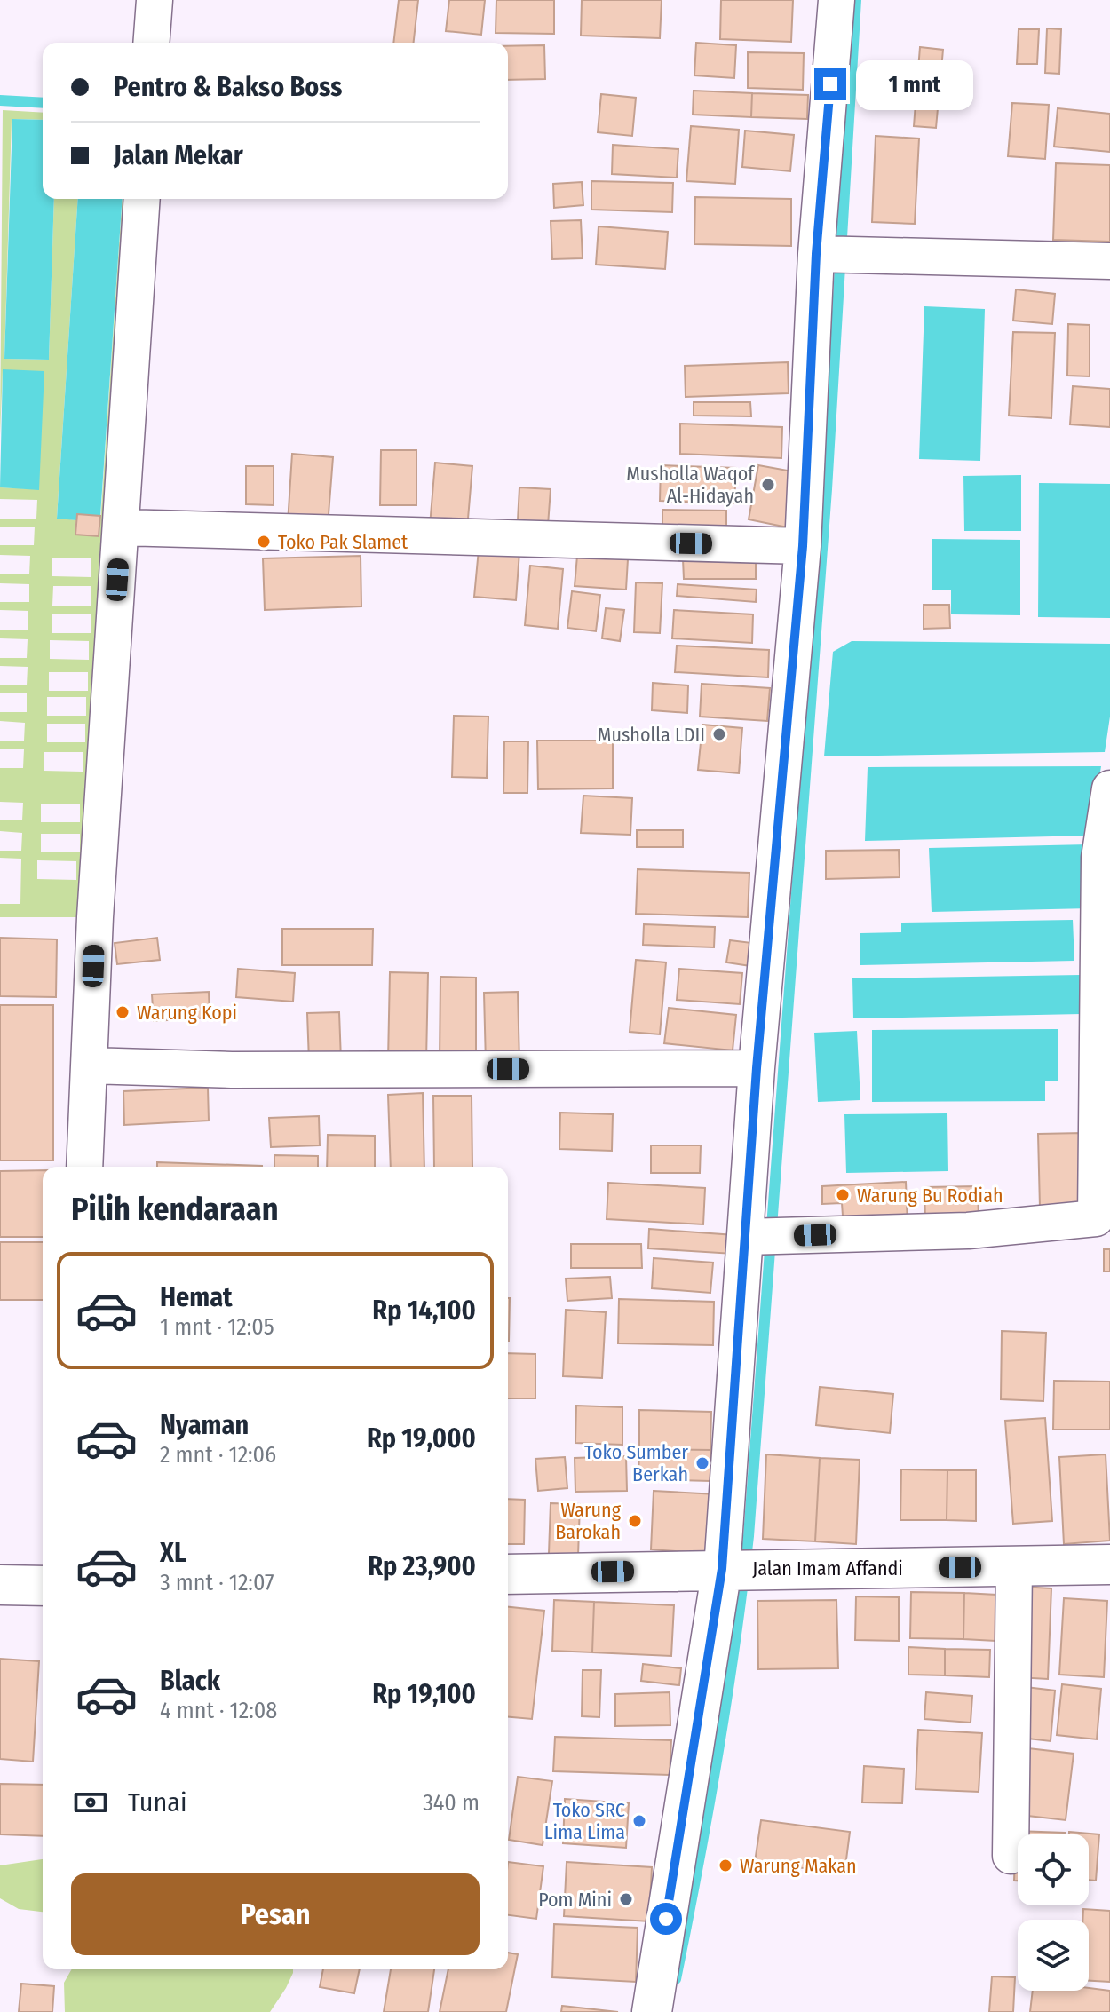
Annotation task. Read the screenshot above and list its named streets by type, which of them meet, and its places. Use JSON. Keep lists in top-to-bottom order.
{
  "streets": {
    "street": ["Jalan Imam Affandi"]
  },
  "places": [
    "Musholla Waqof Al-Hidayah",
    "Toko Pak Slamet",
    "Musholla LDII",
    "Warung Kopi",
    "Warung Bu Rodiah",
    "Toko Sumber Berkah",
    "Warung Barokah",
    "Toko SRC Lima Lima",
    "Warung Makan",
    "Pom Mini"
  ],
  "page": {
    "banner": ["Pentro & Bakso Boss", "Jalan Mekar"],
    "bubble": "1 mnt",
    "heading": "Pilih kendaraan",
    "list": [
      {
        "name": "Hemat",
        "note": "1 mnt · 12:05",
        "value": "Rp 14,100"
      },
      {
        "name": "Nyaman",
        "note": "2 mnt · 12:06",
        "value": "Rp 19,000"
      },
      {
        "name": "XL",
        "note": "3 mnt · 12:07",
        "value": "Rp 23,900"
      },
      {
        "name": "Black",
        "note": "4 mnt · 12:08",
        "value": "Rp 19,100"
      }
    ],
    "pay": ["Tunai", "340 m"],
    "buttons": "Pesan"
  }
}
